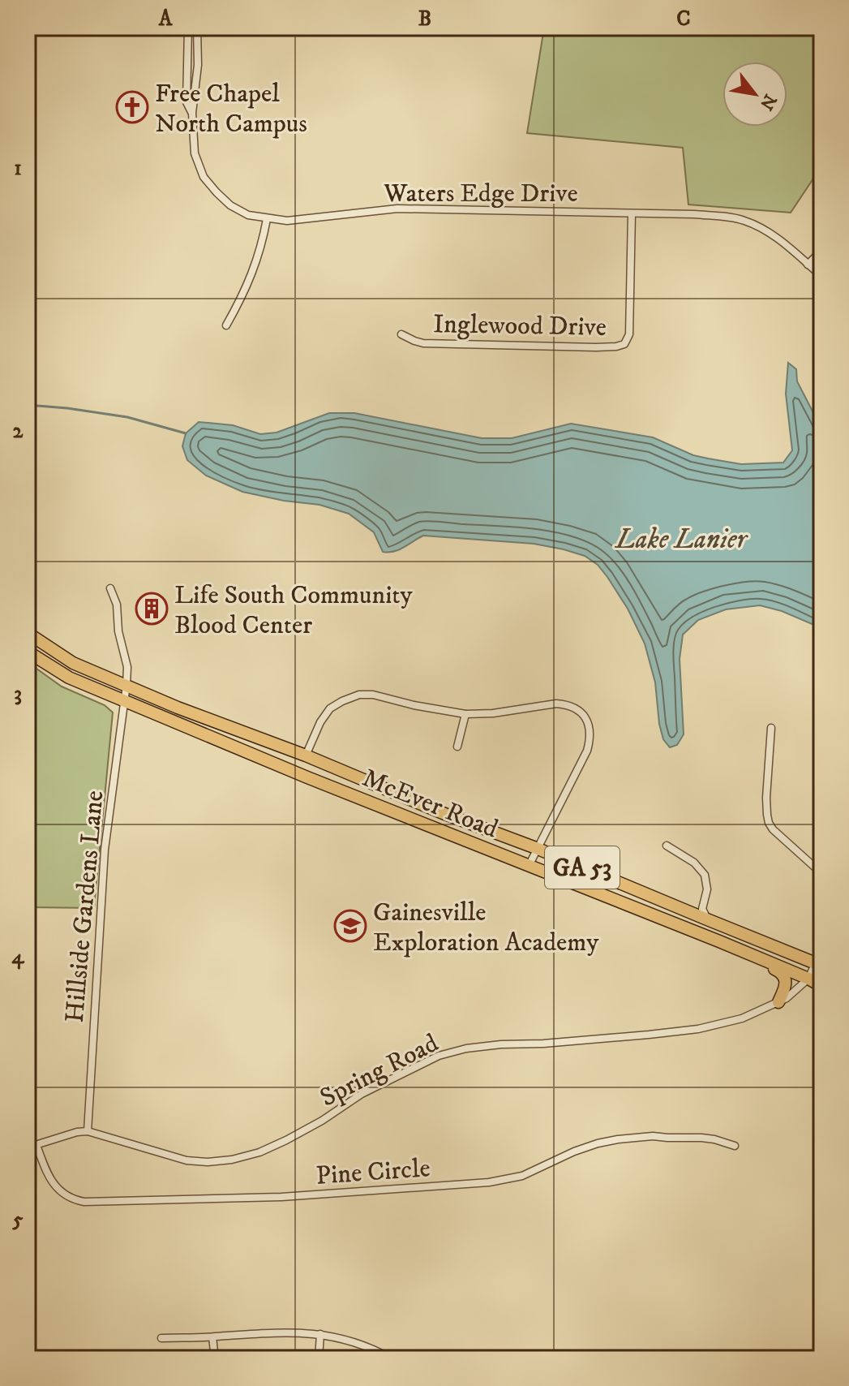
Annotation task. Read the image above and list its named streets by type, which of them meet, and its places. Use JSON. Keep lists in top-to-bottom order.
{
  "streets": {
    "main road": ["McEver Road", "GA 53"],
    "street": [
      "Waters Edge Drive",
      "Inglewood Drive",
      "Hillside Gardens Lane",
      "Spring Road",
      "Pine Circle"
    ]
  },
  "crossings": [
    ["Waters Edge Drive", "Inglewood Drive"],
    ["McEver Road", "Hillside Gardens Lane"],
    ["McEver Road", "Spring Road"],
    ["Hillside Gardens Lane", "Spring Road"],
    ["Spring Road", "Pine Circle"]
  ],
  "water": ["Lake Lanier"],
  "places": {
    "church": ["Free Chapel North Campus"],
    "building": ["Life South Community Blood Center"],
    "school or university": ["Gainesville Exploration Academy"]
  },
  "north": "bottom right",
  "grid": {
    "columns": ["A", "B", "C"],
    "rows": [
      "1",
      "2",
      "3",
      "4",
      "5"
    ]
  }
}
